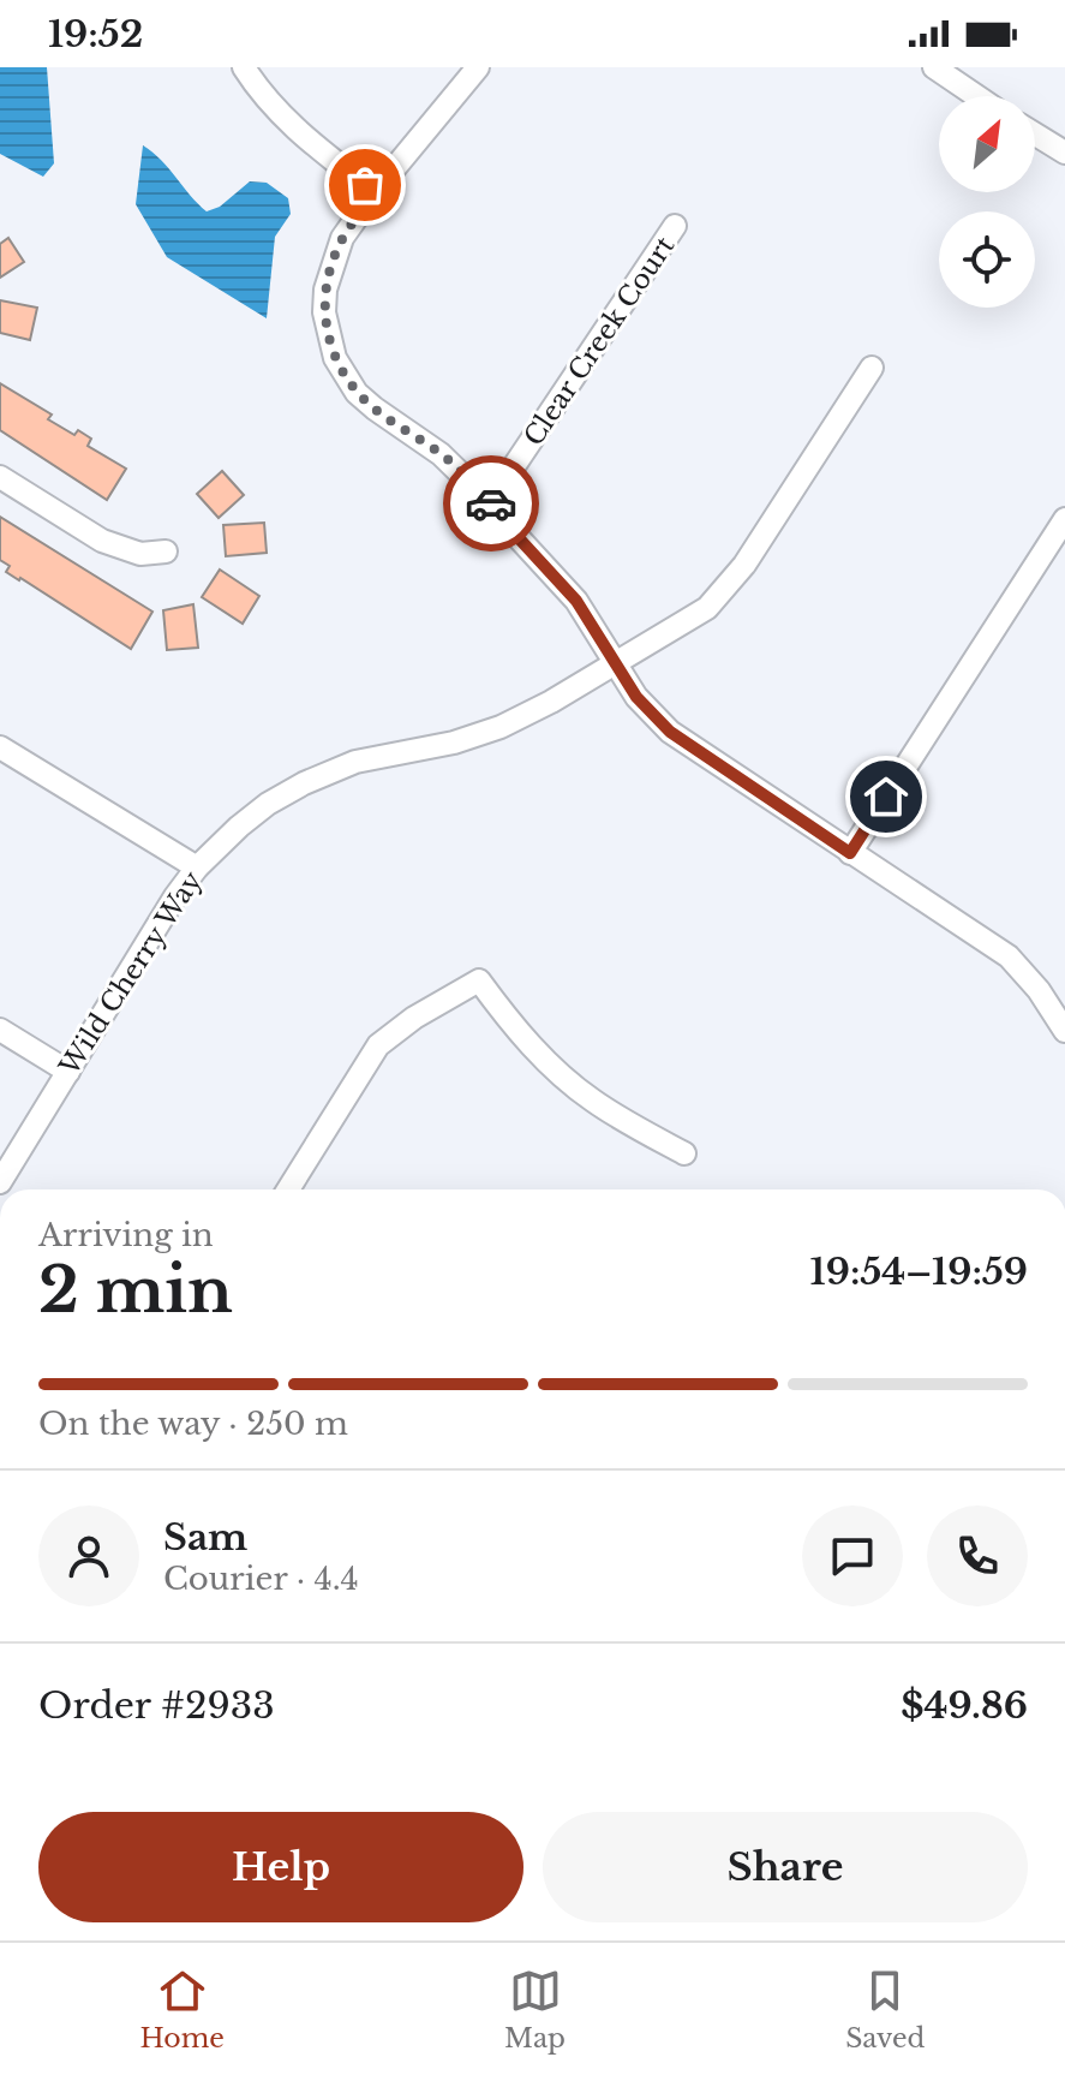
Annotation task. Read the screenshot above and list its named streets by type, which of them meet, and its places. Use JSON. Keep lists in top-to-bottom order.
{
  "streets": {
    "street": ["Clear Creek Court", "Wild Cherry Way"]
  },
  "north": "top right",
  "page": {
    "status": "19:52",
    "heading": ["2 min", "Arriving in", "19:54–19:59"],
    "panel": [
      "Sam",
      "Courier · 4.4",
      "Order #2933",
      "$49.86"
    ],
    "bar": "On the way · 250 m",
    "buttons": ["Help", "Share"],
    "tabs": ["Home", "Map", "Saved"]
  }
}
